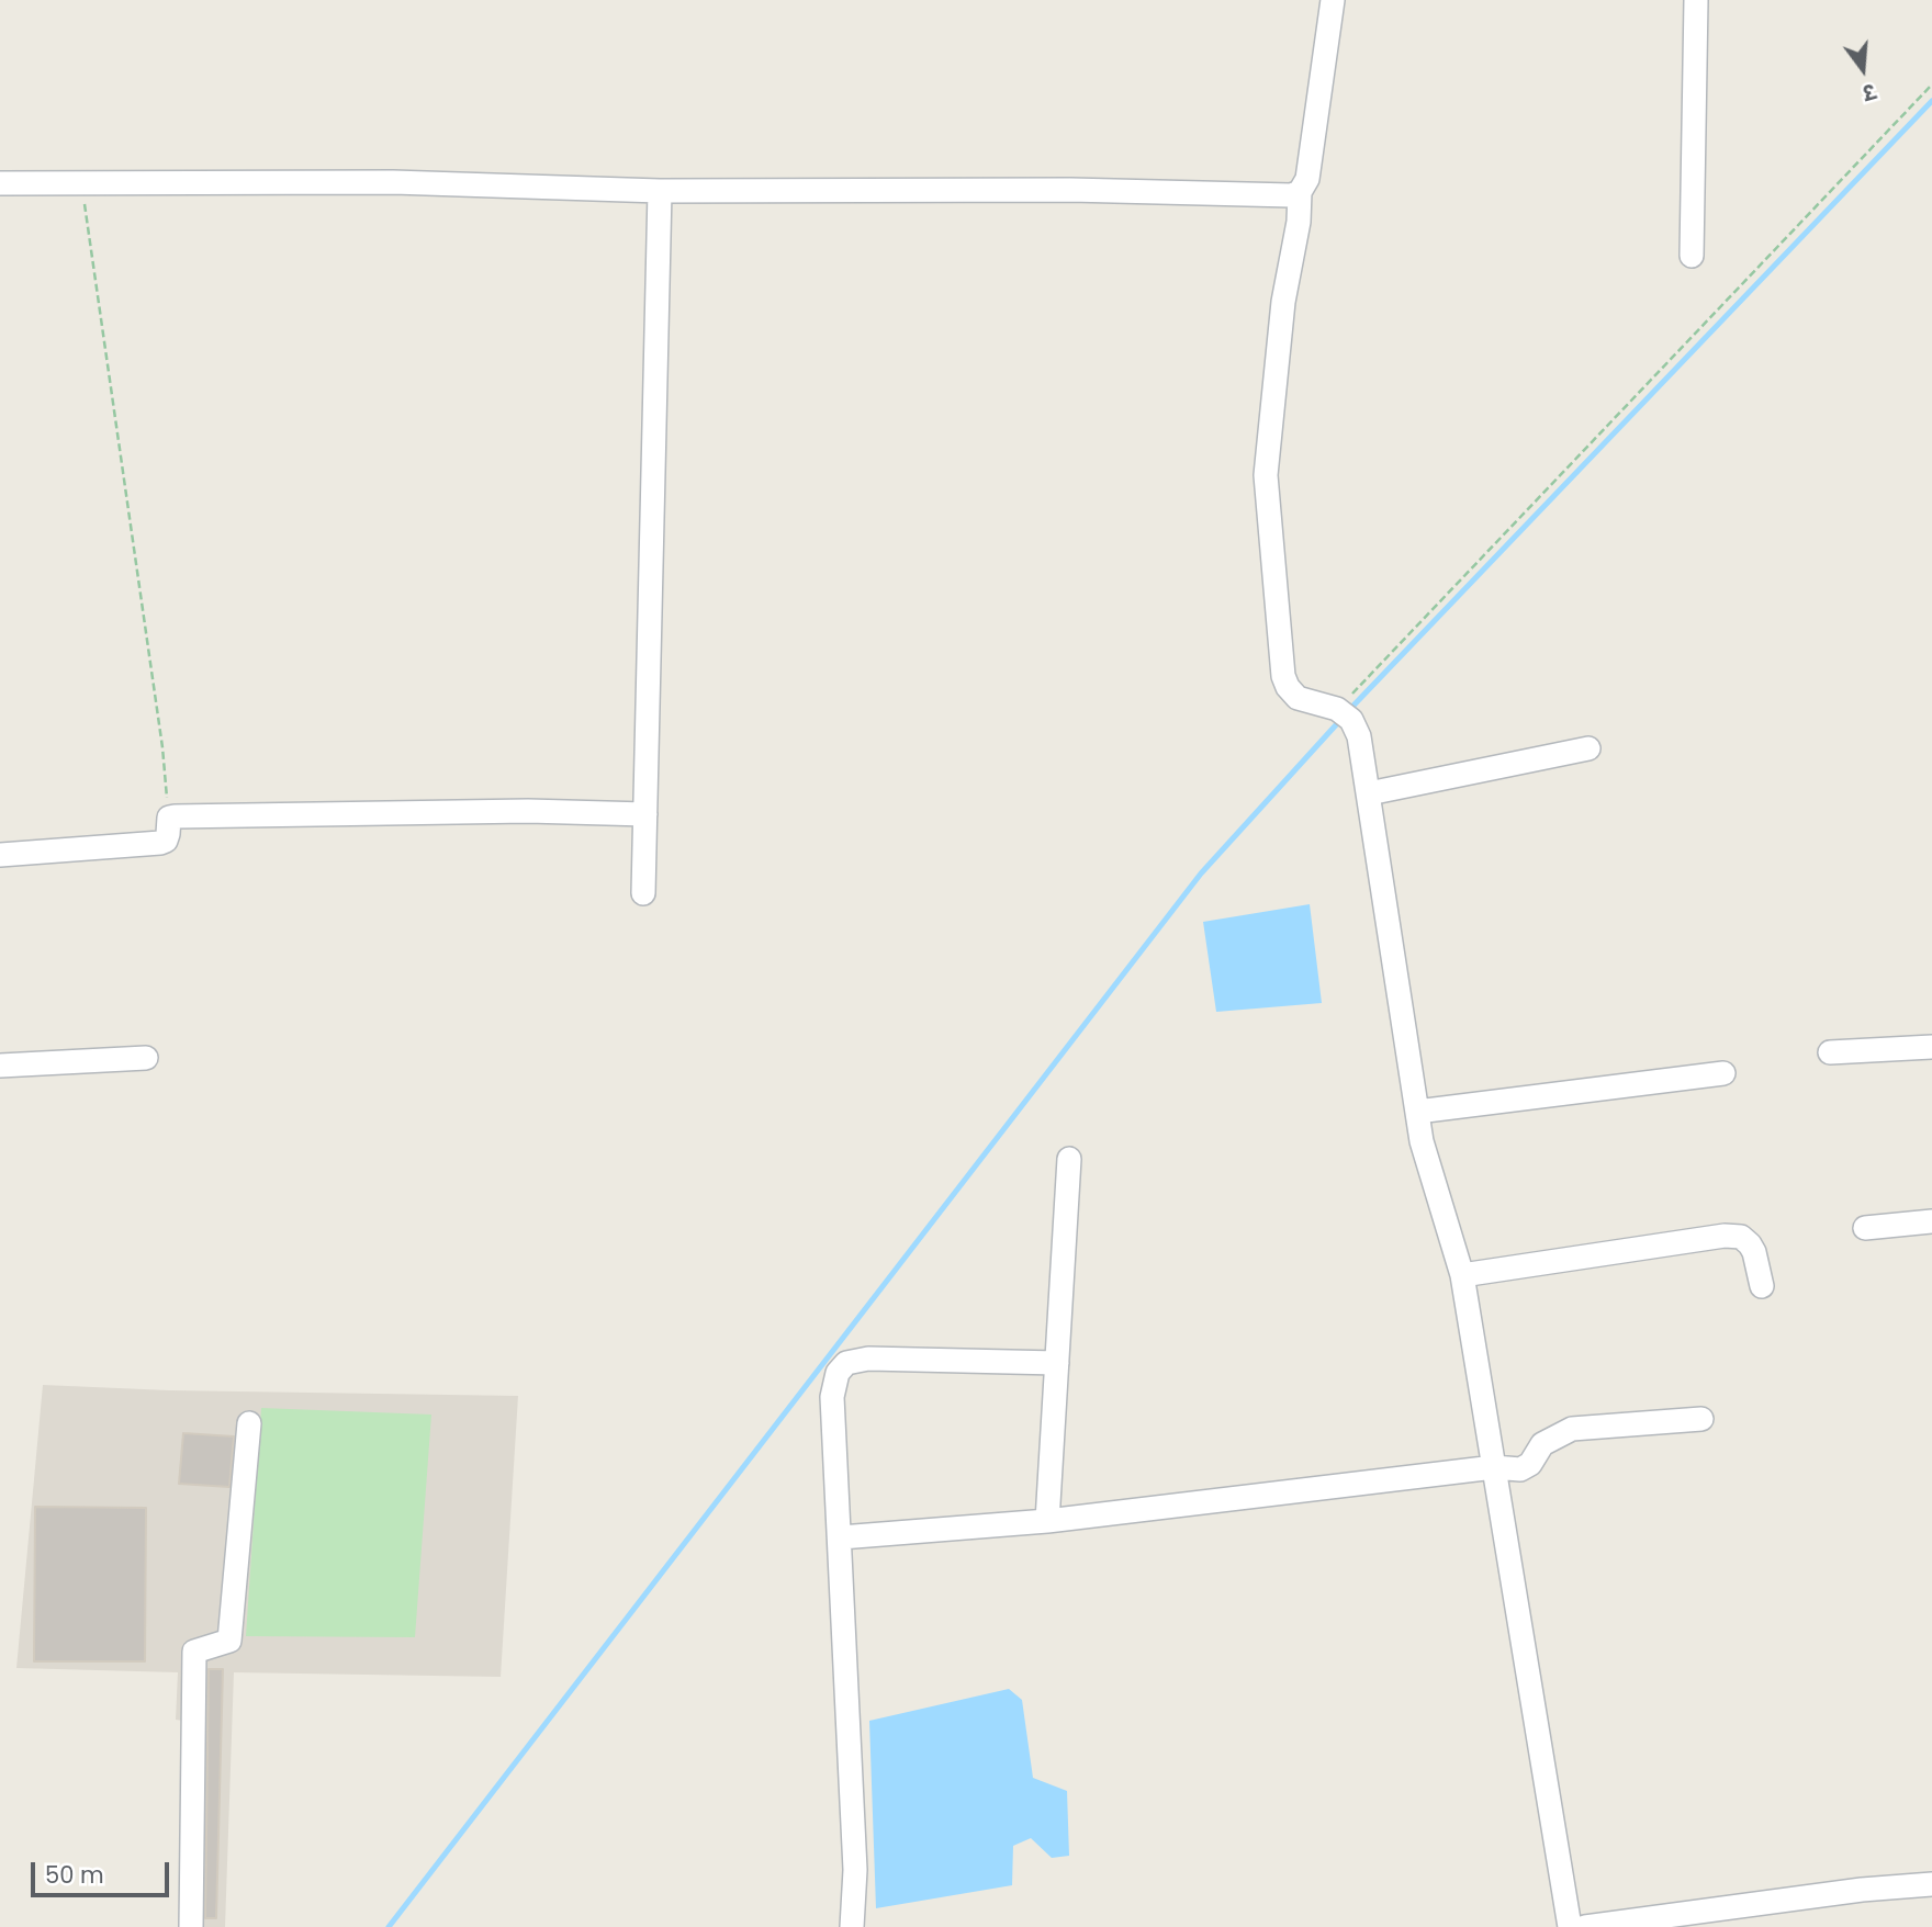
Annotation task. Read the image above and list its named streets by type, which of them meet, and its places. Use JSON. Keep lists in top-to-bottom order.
{
  "scale_bar": "50 m",
  "north": "bottom"
}
